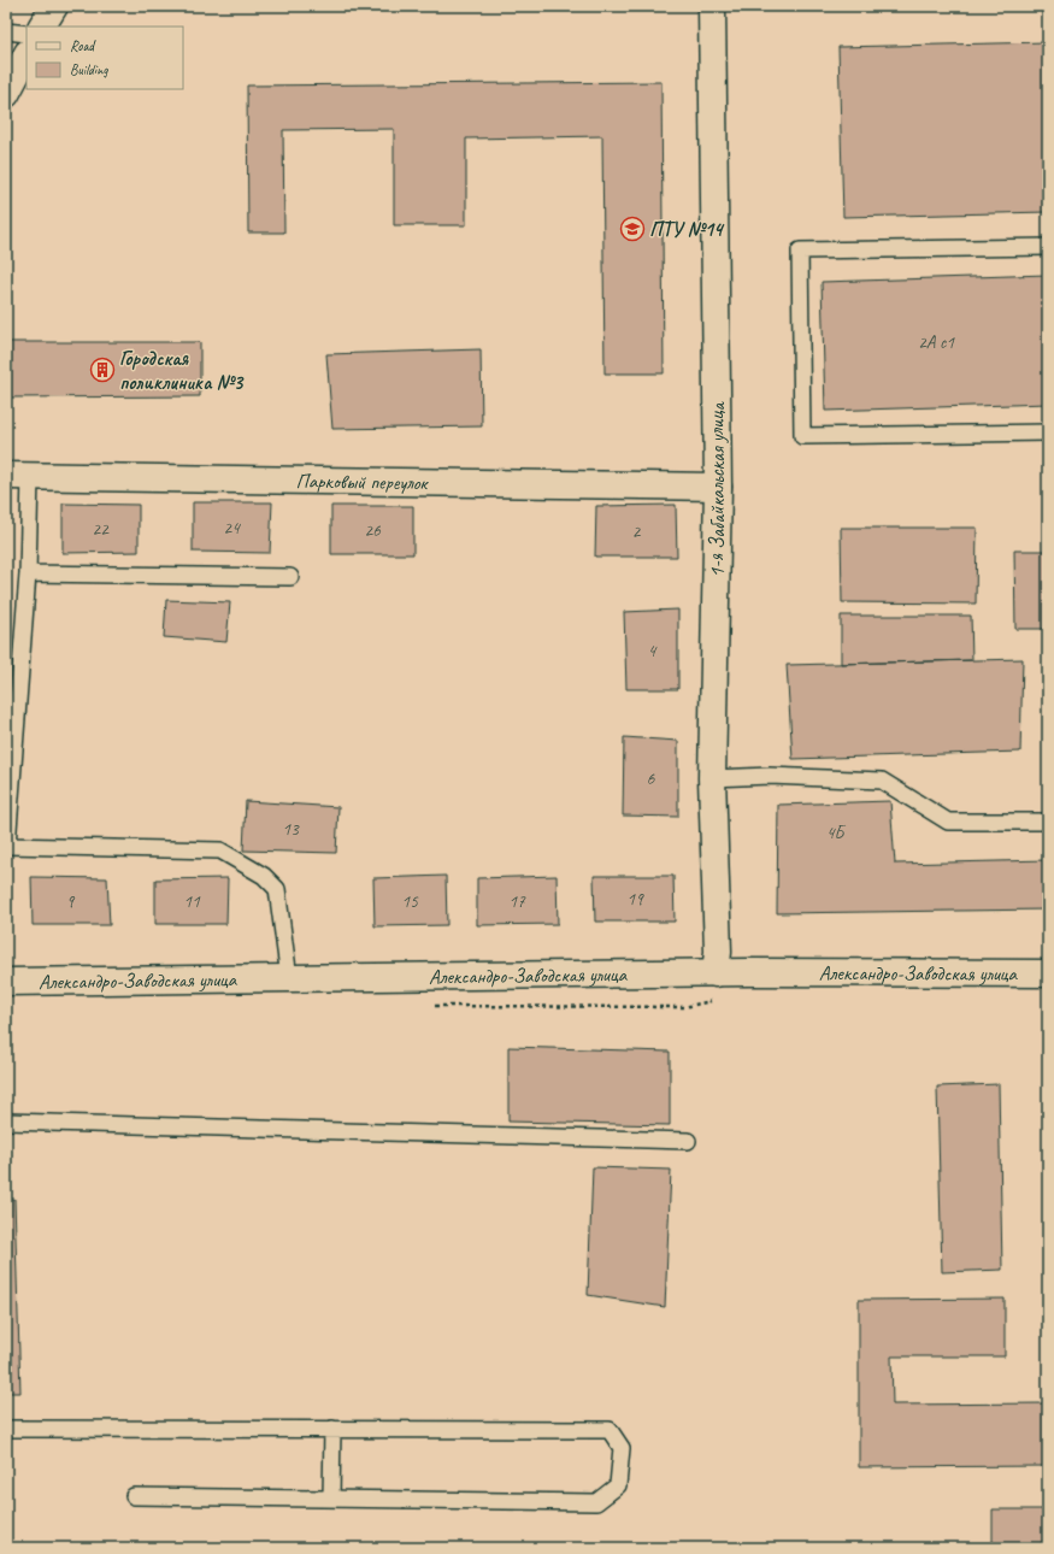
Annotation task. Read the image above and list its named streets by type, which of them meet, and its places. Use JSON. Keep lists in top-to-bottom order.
{
  "streets": {
    "street": ["Парковый переулок", "1-я Забайкальская улица", "Александро-Заводская улица"]
  },
  "crossings": [
    ["Парковый переулок", "1-я Забайкальская улица"],
    ["1-я Забайкальская улица", "Александро-Заводская улица"]
  ],
  "places": {
    "school or university": ["ПТУ №14"],
    "building": ["Городская поликлиника №3"]
  },
  "house_numbers": [
    "2А с1",
    "24",
    "22",
    "26",
    "2",
    "4",
    "6",
    "13",
    "4Б",
    "19",
    "9",
    "11",
    "15",
    "17"
  ],
  "legend": ["Road", "Building"]
}
